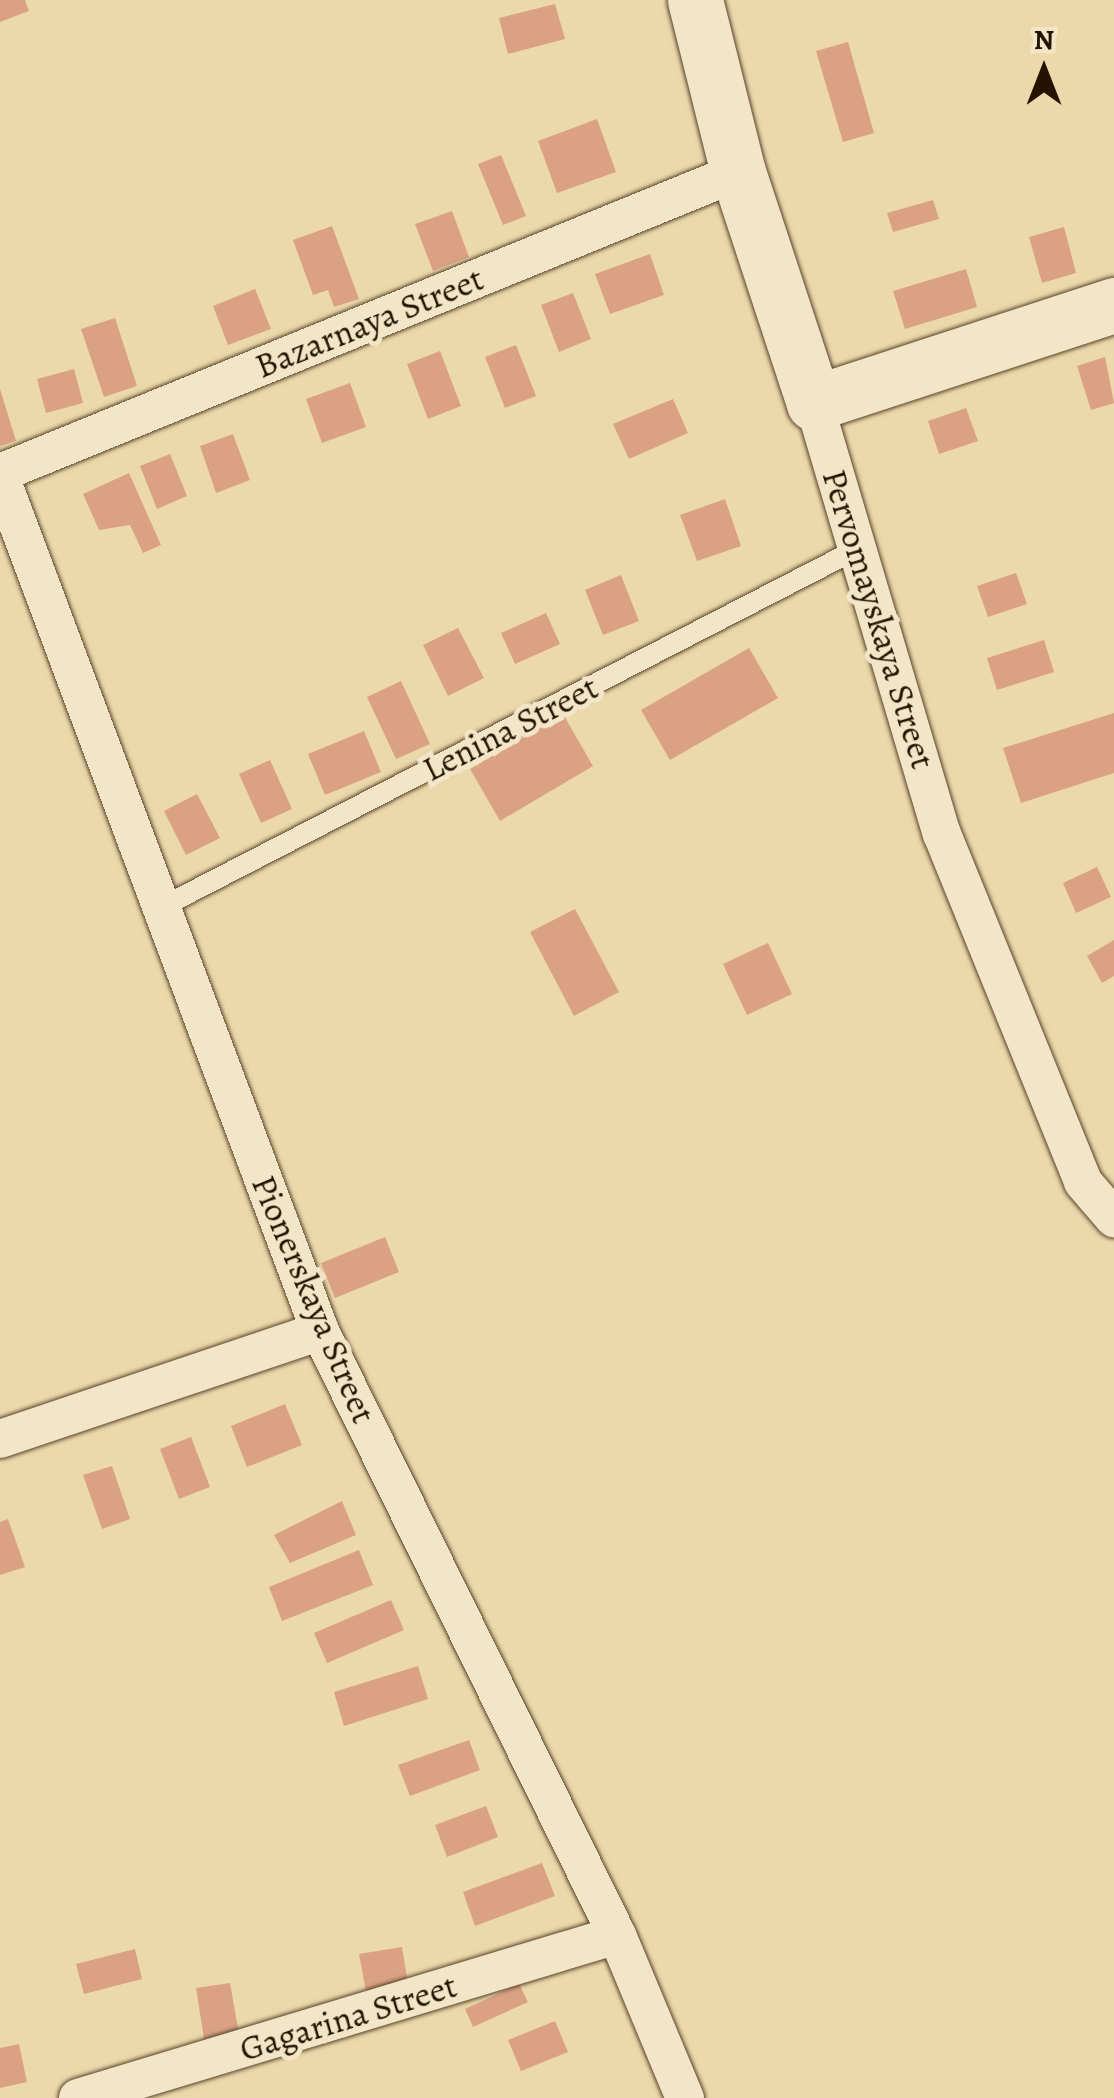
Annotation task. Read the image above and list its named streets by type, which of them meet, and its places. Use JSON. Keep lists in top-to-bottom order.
{
  "streets": {
    "street": [
      "Bazarnaya Street",
      "Pervomayskaya Street",
      "Pionerskaya Street",
      "Gagarina Street"
    ],
    "lane": ["Lenina Street"]
  },
  "crossings": [
    ["Bazarnaya Street", "Pervomayskaya Street"],
    ["Bazarnaya Street", "Pionerskaya Street"],
    ["Pervomayskaya Street", "Lenina Street"],
    ["Lenina Street", "Pionerskaya Street"],
    ["Pionerskaya Street", "Gagarina Street"]
  ],
  "north": "top"
}
